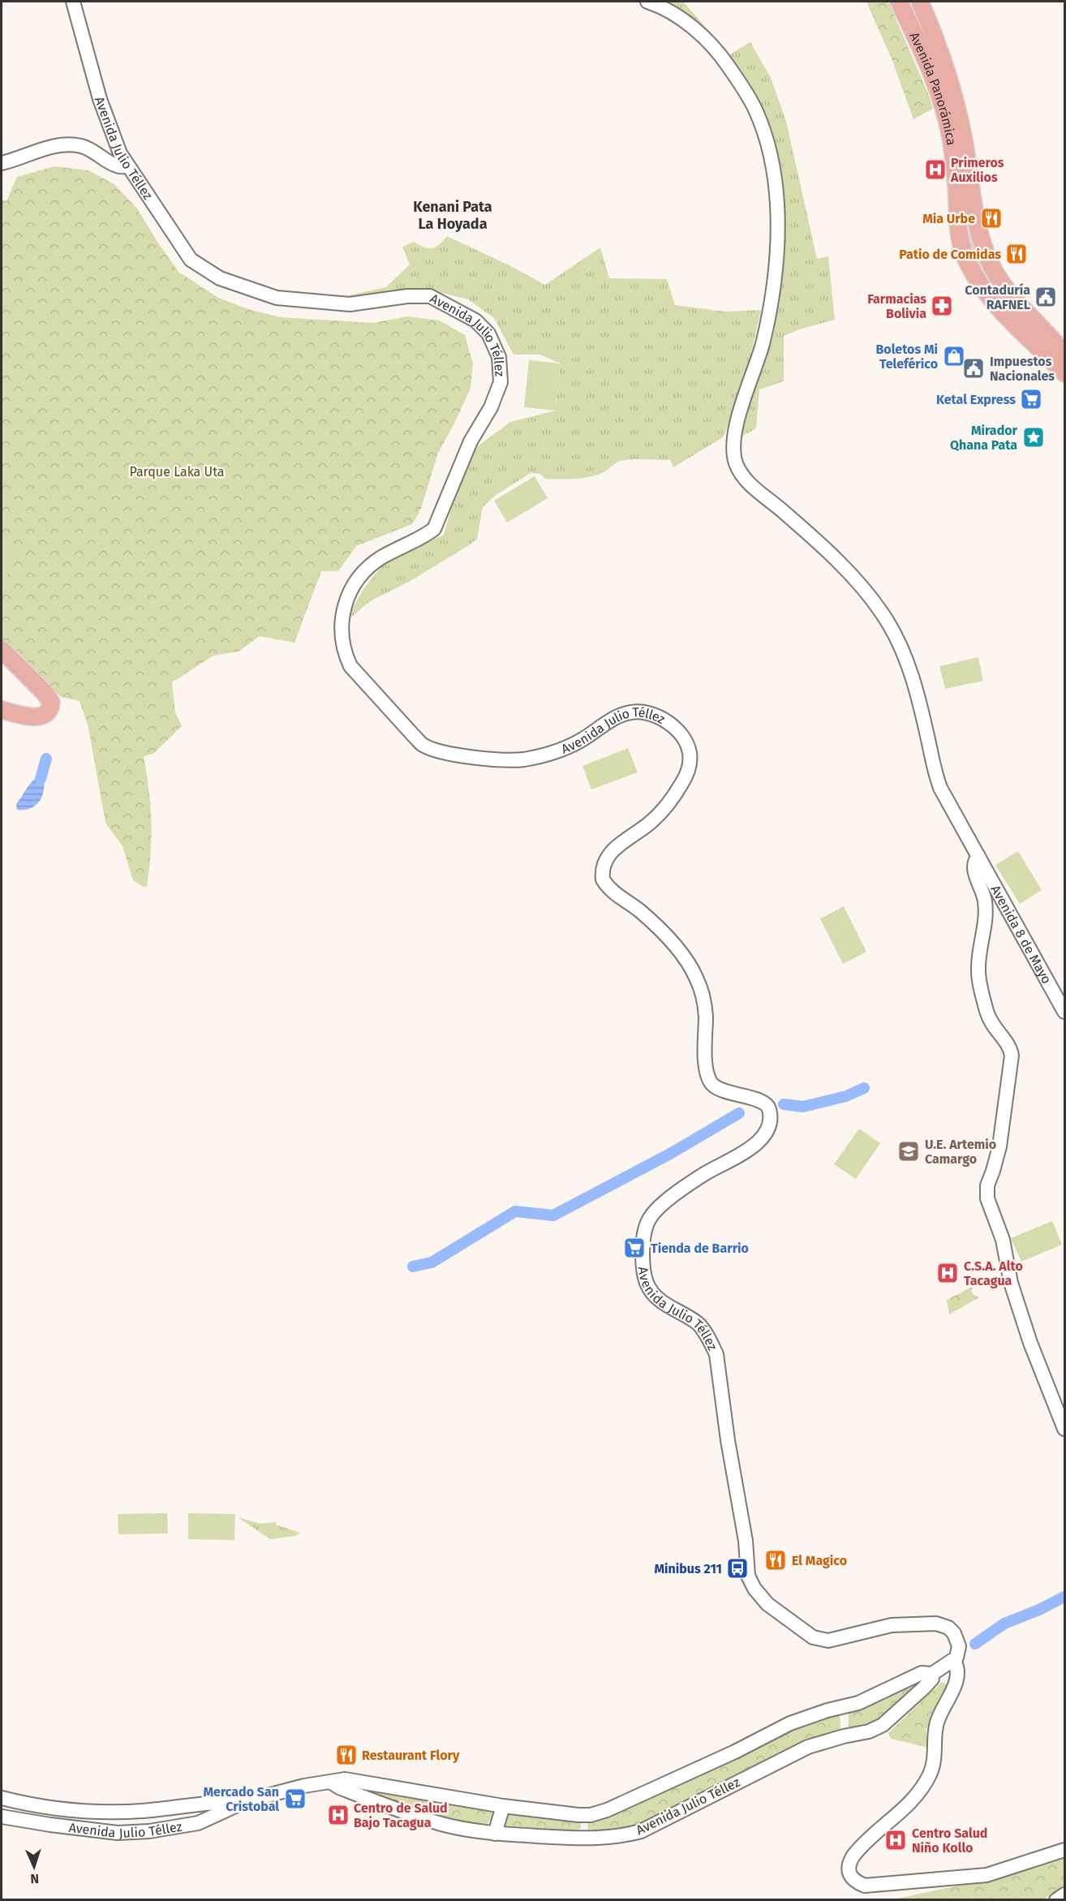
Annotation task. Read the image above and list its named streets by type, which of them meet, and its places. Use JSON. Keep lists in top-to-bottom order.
{
  "streets": {
    "main road": ["Avenida Panorámica"],
    "street": ["Avenida Julio Téllez", "Avenida 8 de Mayo"]
  },
  "districts": ["Kenani Pata La Hoyada"],
  "parks": ["Parque Laka Uta"],
  "places": {
    "hospital": [
      "Primeros Auxilios",
      "C.S.A. Alto Tacagua",
      "Centro de Salud Bajo Tacagua",
      "Centro Salud Niño Kollo"
    ],
    "restaurant": [
      "Mia Urbe",
      "Patio de Comidas",
      "El Magico",
      "Restaurant Flory"
    ],
    "public building": ["Contaduría RAFNEL", "Impuestos Nacionales"],
    "pharmacy": ["Farmacias Bolivia"],
    "shop": ["Boletos Mi Teleférico"],
    "supermarket": ["Ketal Express", "Tienda de Barrio", "Mercado San Cristobal"],
    "place": ["Mirador Qhana Pata"],
    "school or university": ["U.E. Artemio Camargo"],
    "bus stop": ["Minibus 211"]
  },
  "north": "bottom"
}
